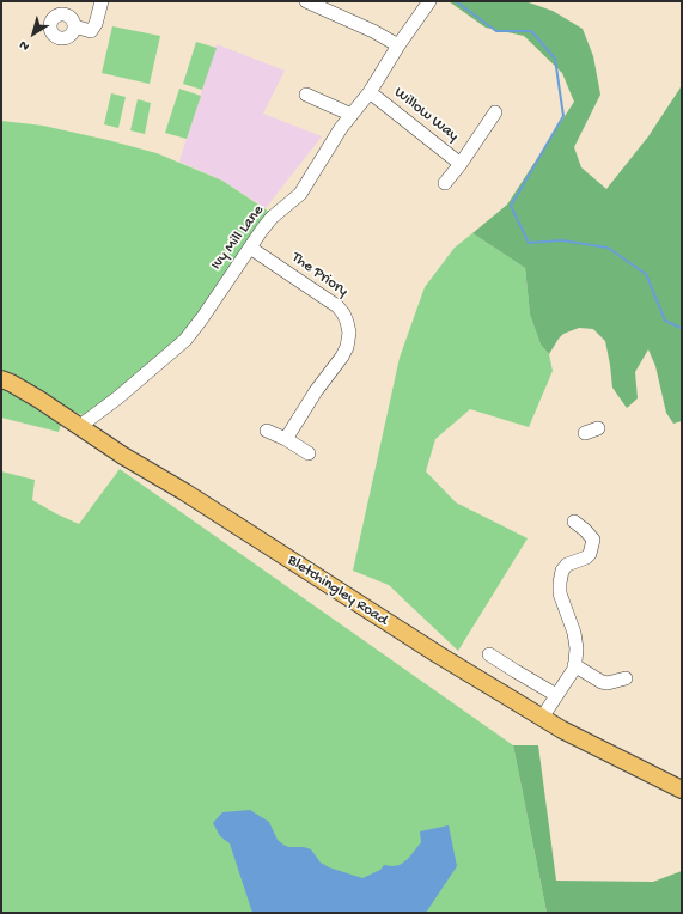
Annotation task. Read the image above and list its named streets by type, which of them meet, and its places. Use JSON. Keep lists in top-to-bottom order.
{
  "streets": {
    "main road": ["Bletchingley Road"],
    "street": ["Willow Way", "Ivy Mill Lane", "The Priory"]
  },
  "crossings": [
    ["Willow Way", "Ivy Mill Lane"],
    ["Ivy Mill Lane", "The Priory"],
    ["Ivy Mill Lane", "Bletchingley Road"]
  ],
  "north": "bottom left"
}
